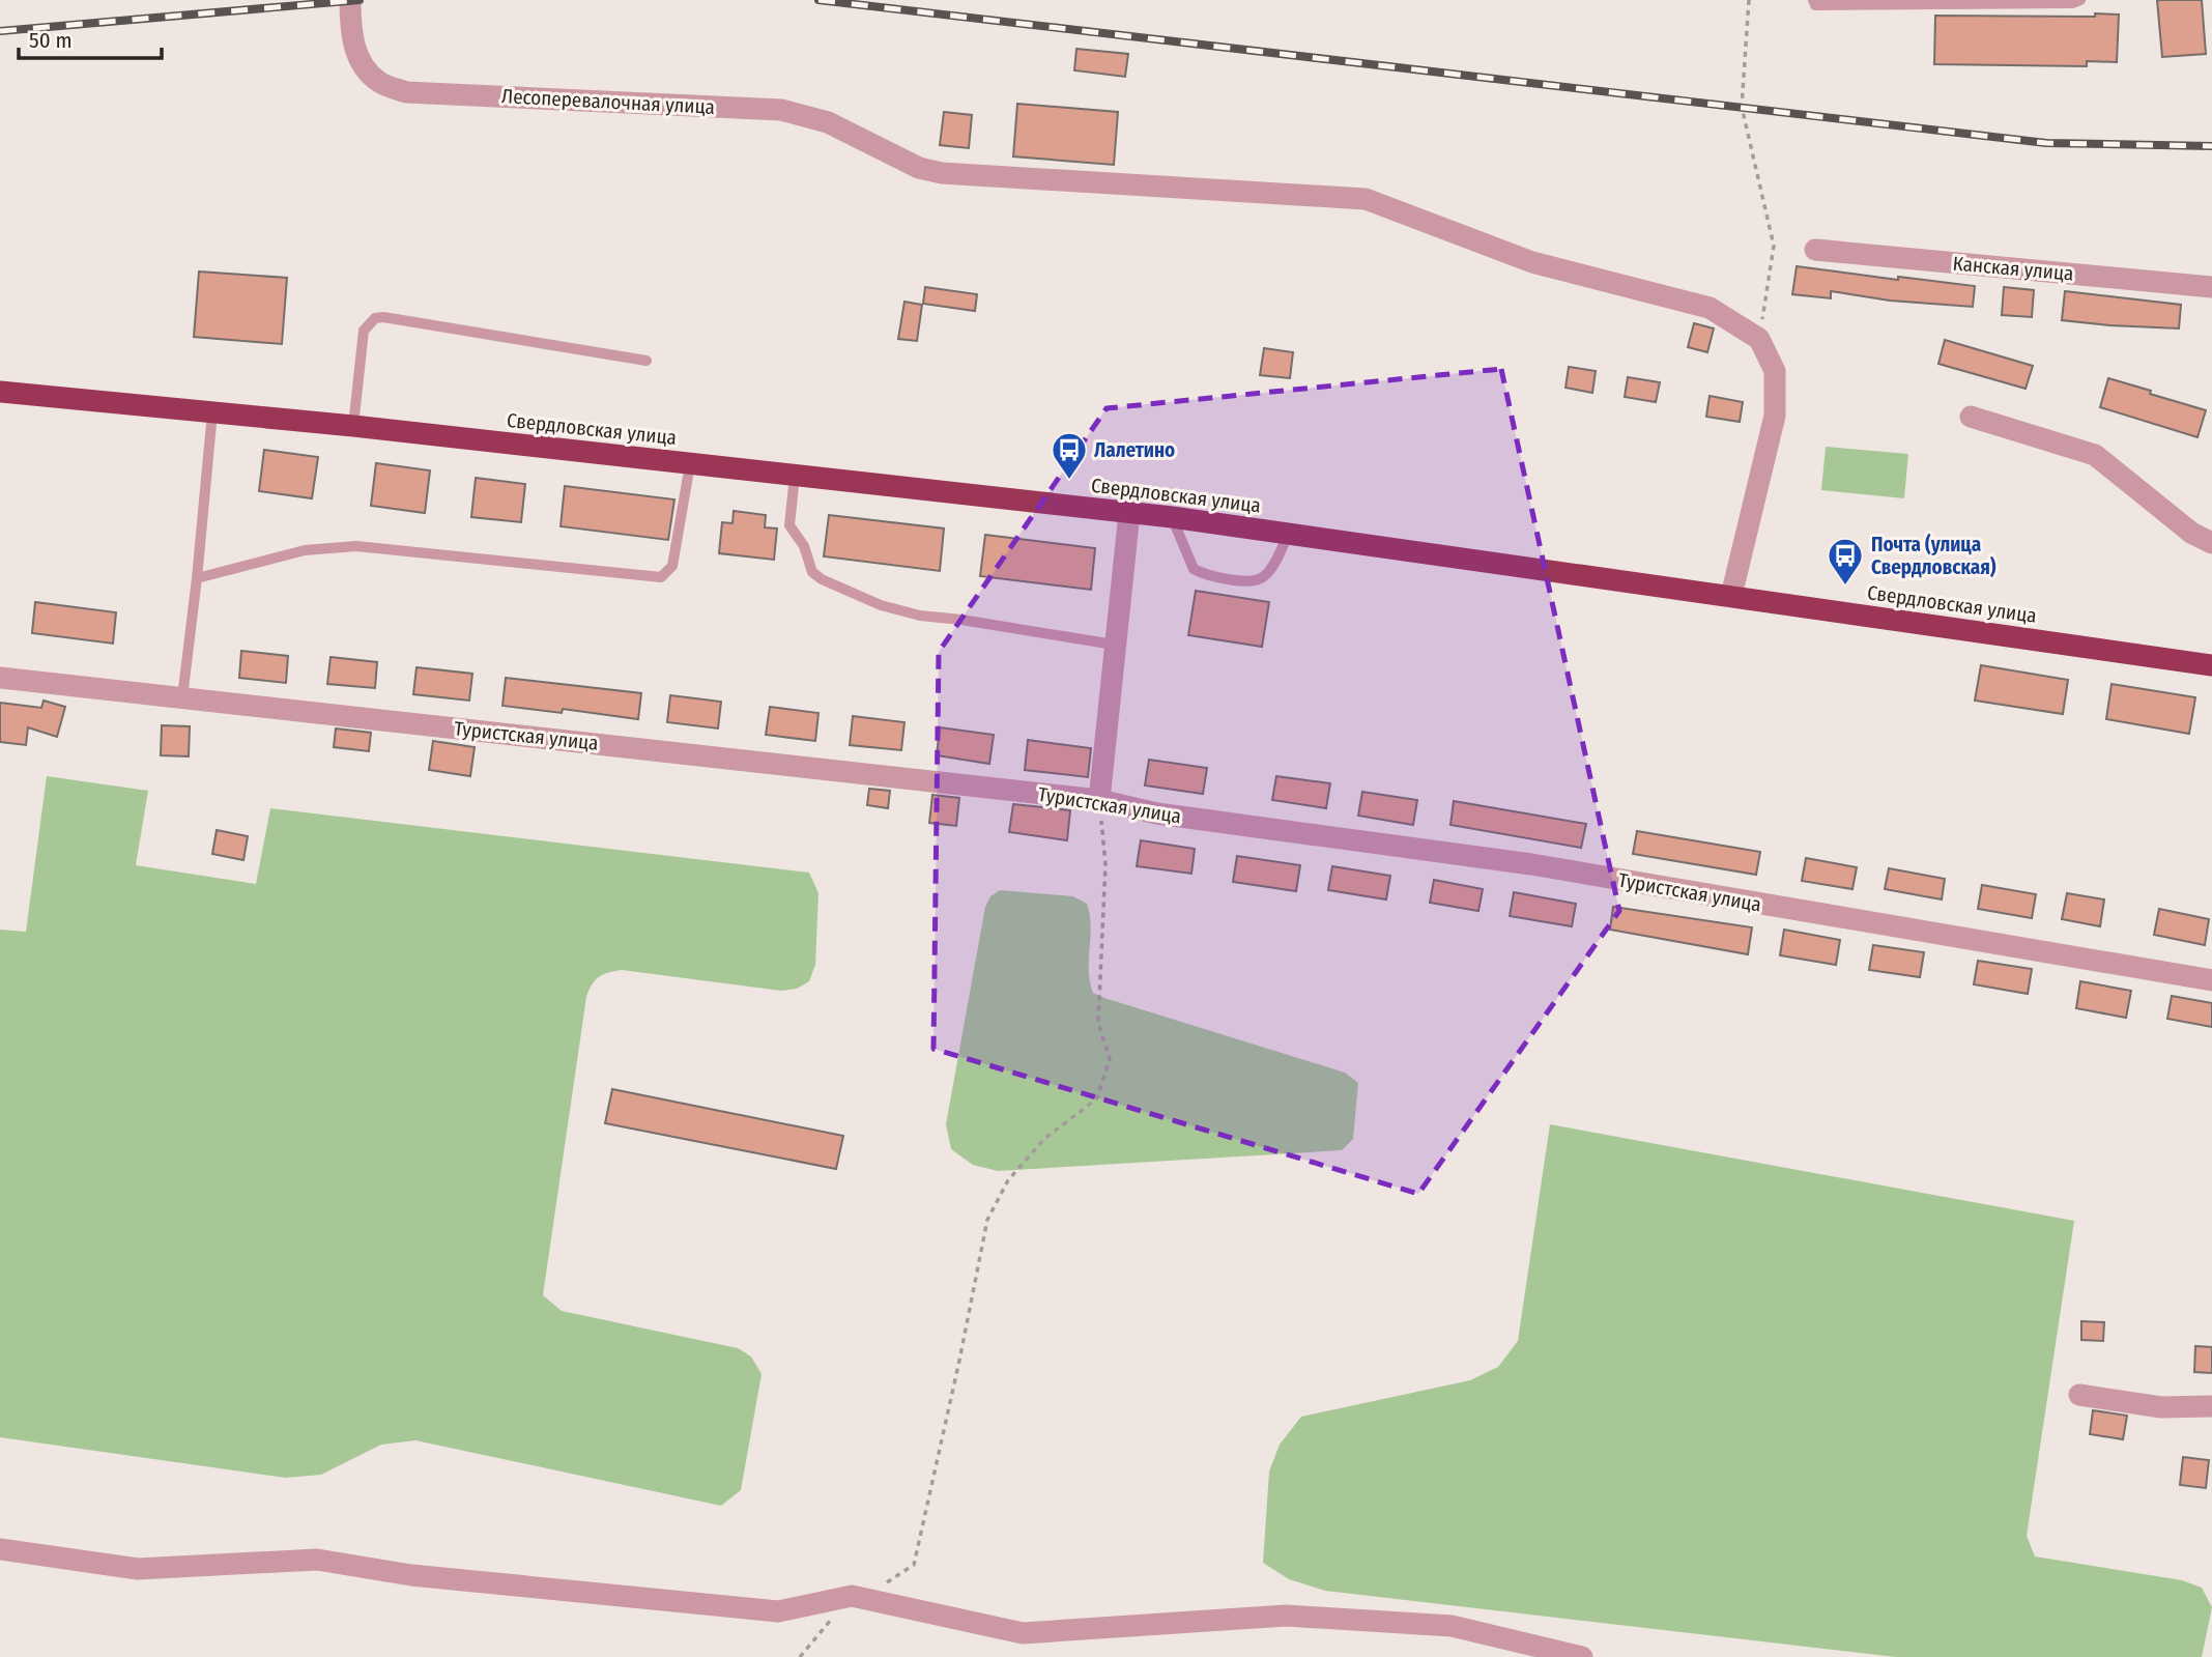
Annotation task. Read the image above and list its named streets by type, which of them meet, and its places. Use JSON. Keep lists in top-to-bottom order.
{
  "streets": {
    "highway": ["Свердловская улица"],
    "street": ["Лесоперевалочная улица", "Канская улица", "Туристская улица"]
  },
  "places": {
    "bus stop": ["Лалетино", "Почта (улица Свердловская)"]
  },
  "scale_bar": "50 m"
}
